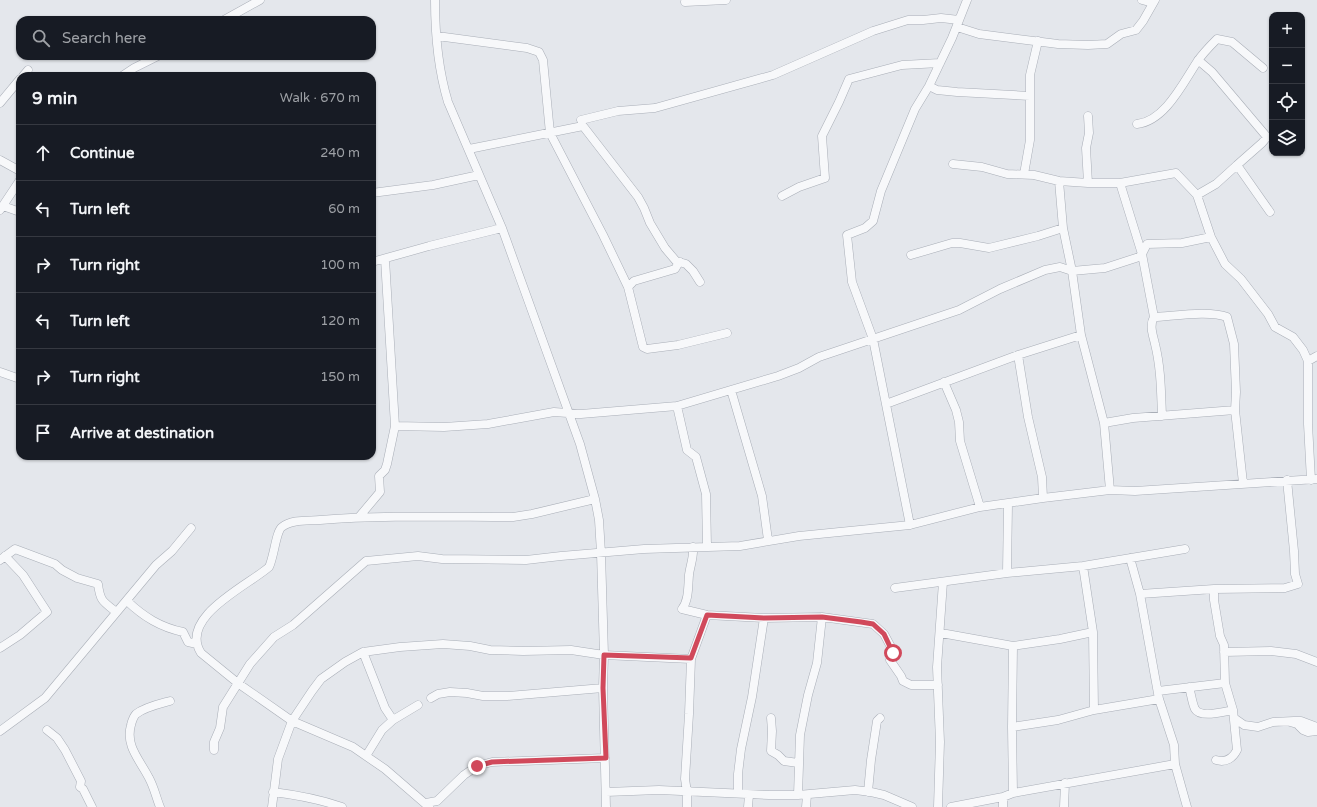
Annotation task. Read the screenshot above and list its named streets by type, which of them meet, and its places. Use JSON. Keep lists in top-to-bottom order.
{
  "page": {
    "map_buttons": ["+", "−"],
    "search": "Search here",
    "heading": ["9 min", "Walk · 670 m"],
    "list": [
      ["Continue", "240 m"],
      ["Turn left", "60 m"],
      ["Turn right", "100 m"],
      ["Turn left", "120 m"],
      ["Turn right", "150 m"],
      "Arrive at destination"
    ]
  }
}
